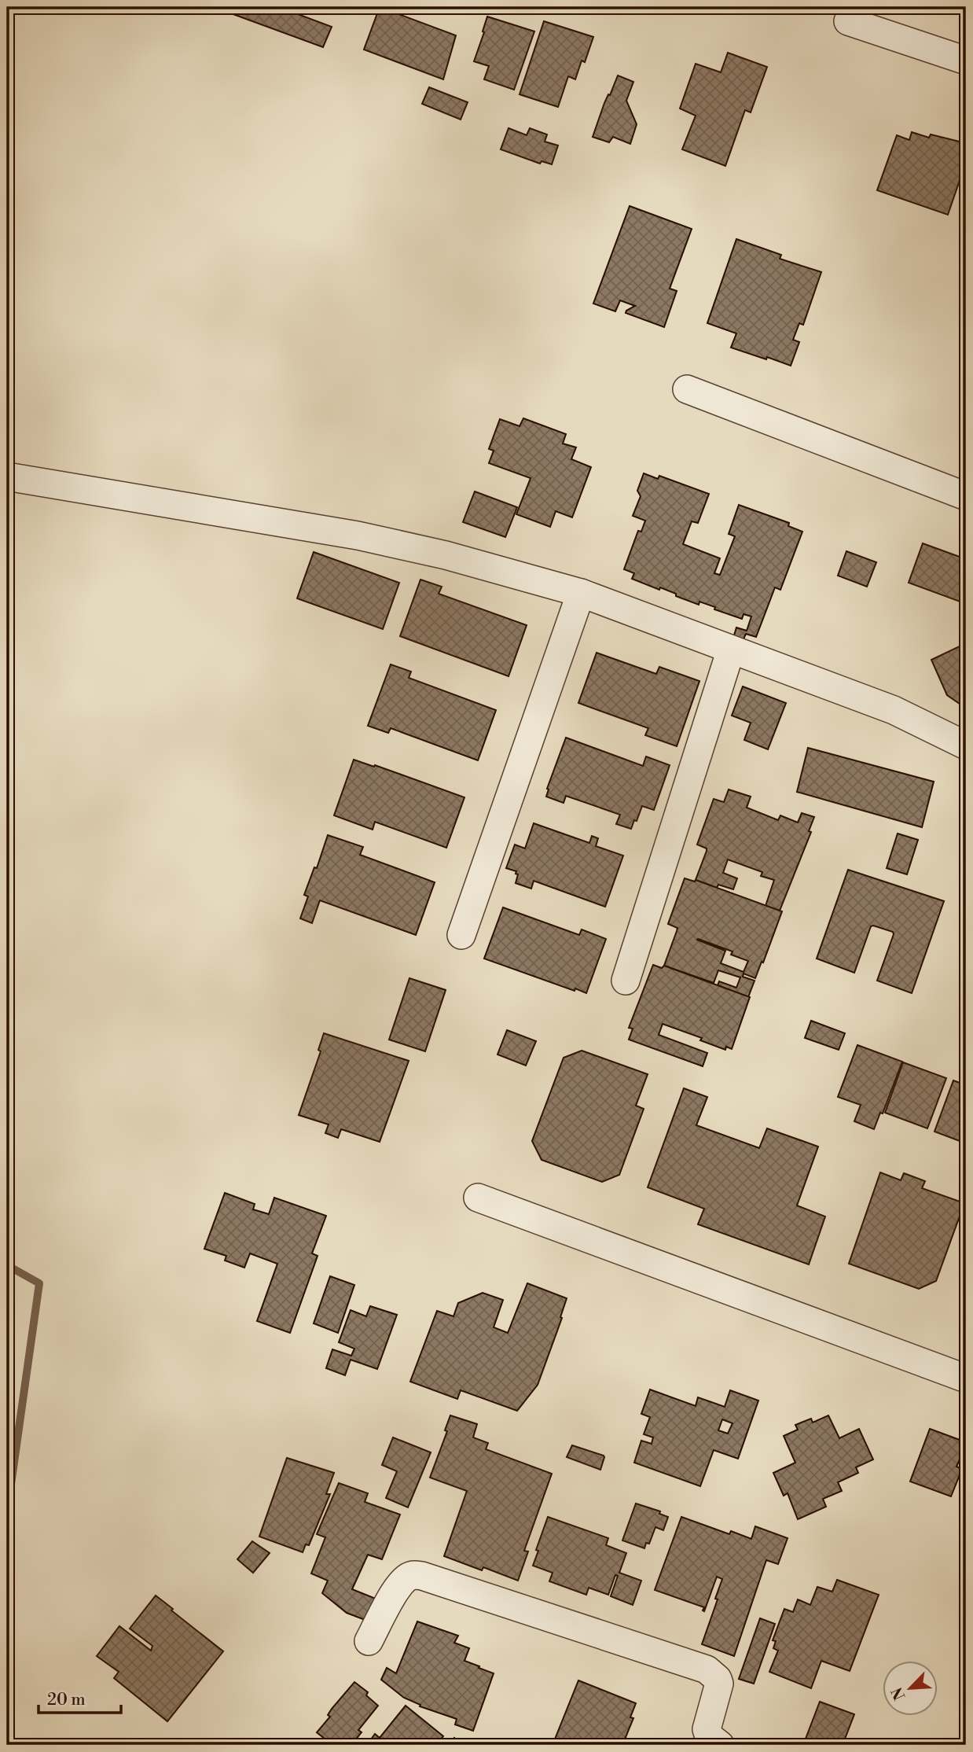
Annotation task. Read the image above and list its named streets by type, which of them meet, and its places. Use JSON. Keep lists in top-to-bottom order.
{
  "scale_bar": "20 m",
  "north": "bottom left"
}
